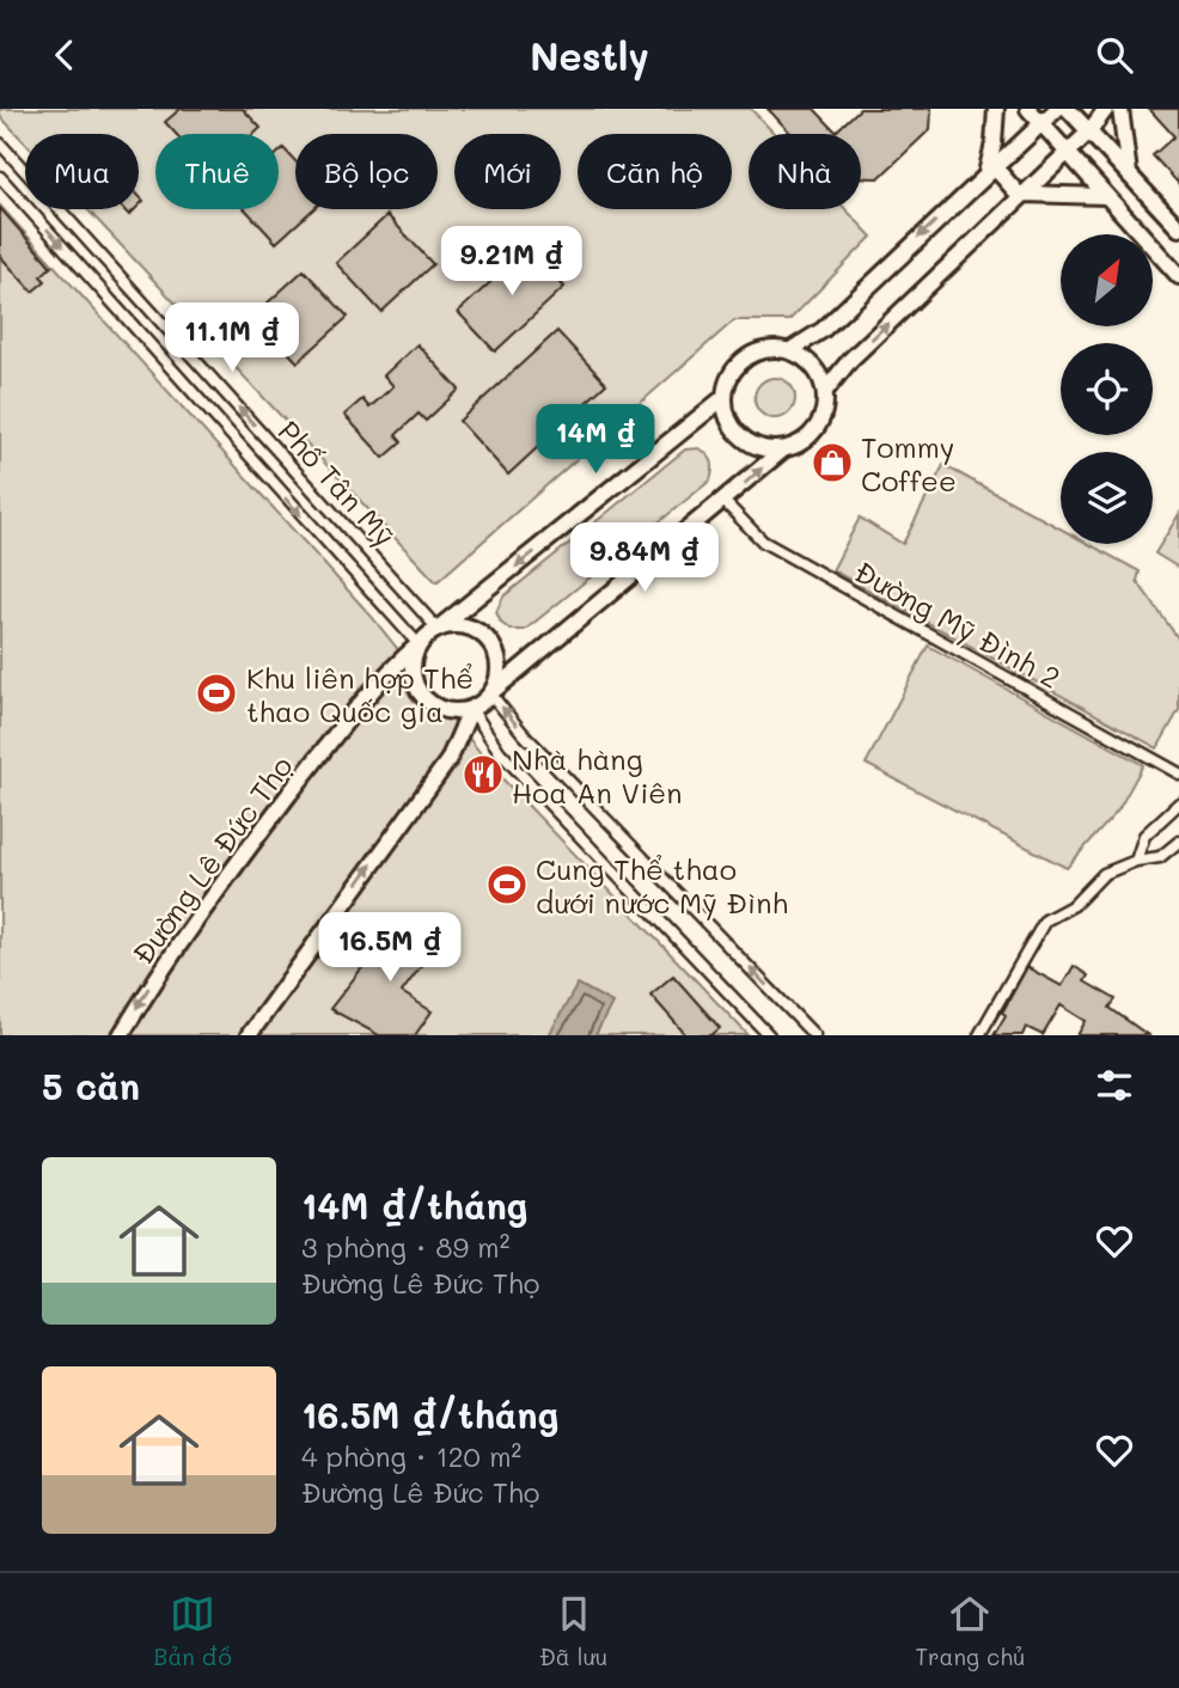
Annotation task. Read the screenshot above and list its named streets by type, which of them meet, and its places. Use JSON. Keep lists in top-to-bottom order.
{
  "streets": {
    "main road": ["Đường Lê Đức Thọ"],
    "street": ["Phố Tân Mỹ", "Đường Mỹ Đình 2"]
  },
  "crossings": [
    ["Phố Tân Mỹ", "Đường Lê Đức Thọ"]
  ],
  "places": {
    "shop": ["Tommy Coffee"],
    "sports": ["Khu liên hợp Thể thao Quốc gia", "Cung Thể thao dưới nước Mỹ Đình"],
    "restaurant": ["Nhà hàng Hoa An Viên"]
  },
  "north": "top right",
  "page": {
    "header": "Nestly",
    "chip": [
      "Mua",
      "Thuê",
      "Bộ lọc",
      "Mới",
      "Căn hộ",
      "Nhà"
    ],
    "price": [
      "9.21M ₫",
      "11.1M ₫",
      "14M ₫",
      "9.84M ₫",
      "16.5M ₫"
    ],
    "heading": "5 căn",
    "list": [
      {
        "name": "14M ₫/tháng",
        "note": "3 phòng · 89 m² · Đường Lê Đức Thọ"
      },
      {
        "name": "16.5M ₫/tháng",
        "note": "4 phòng · 120 m² · Đường Lê Đức Thọ"
      }
    ],
    "tabs": ["Bản đồ", "Đã lưu", "Trang chủ"]
  }
}
